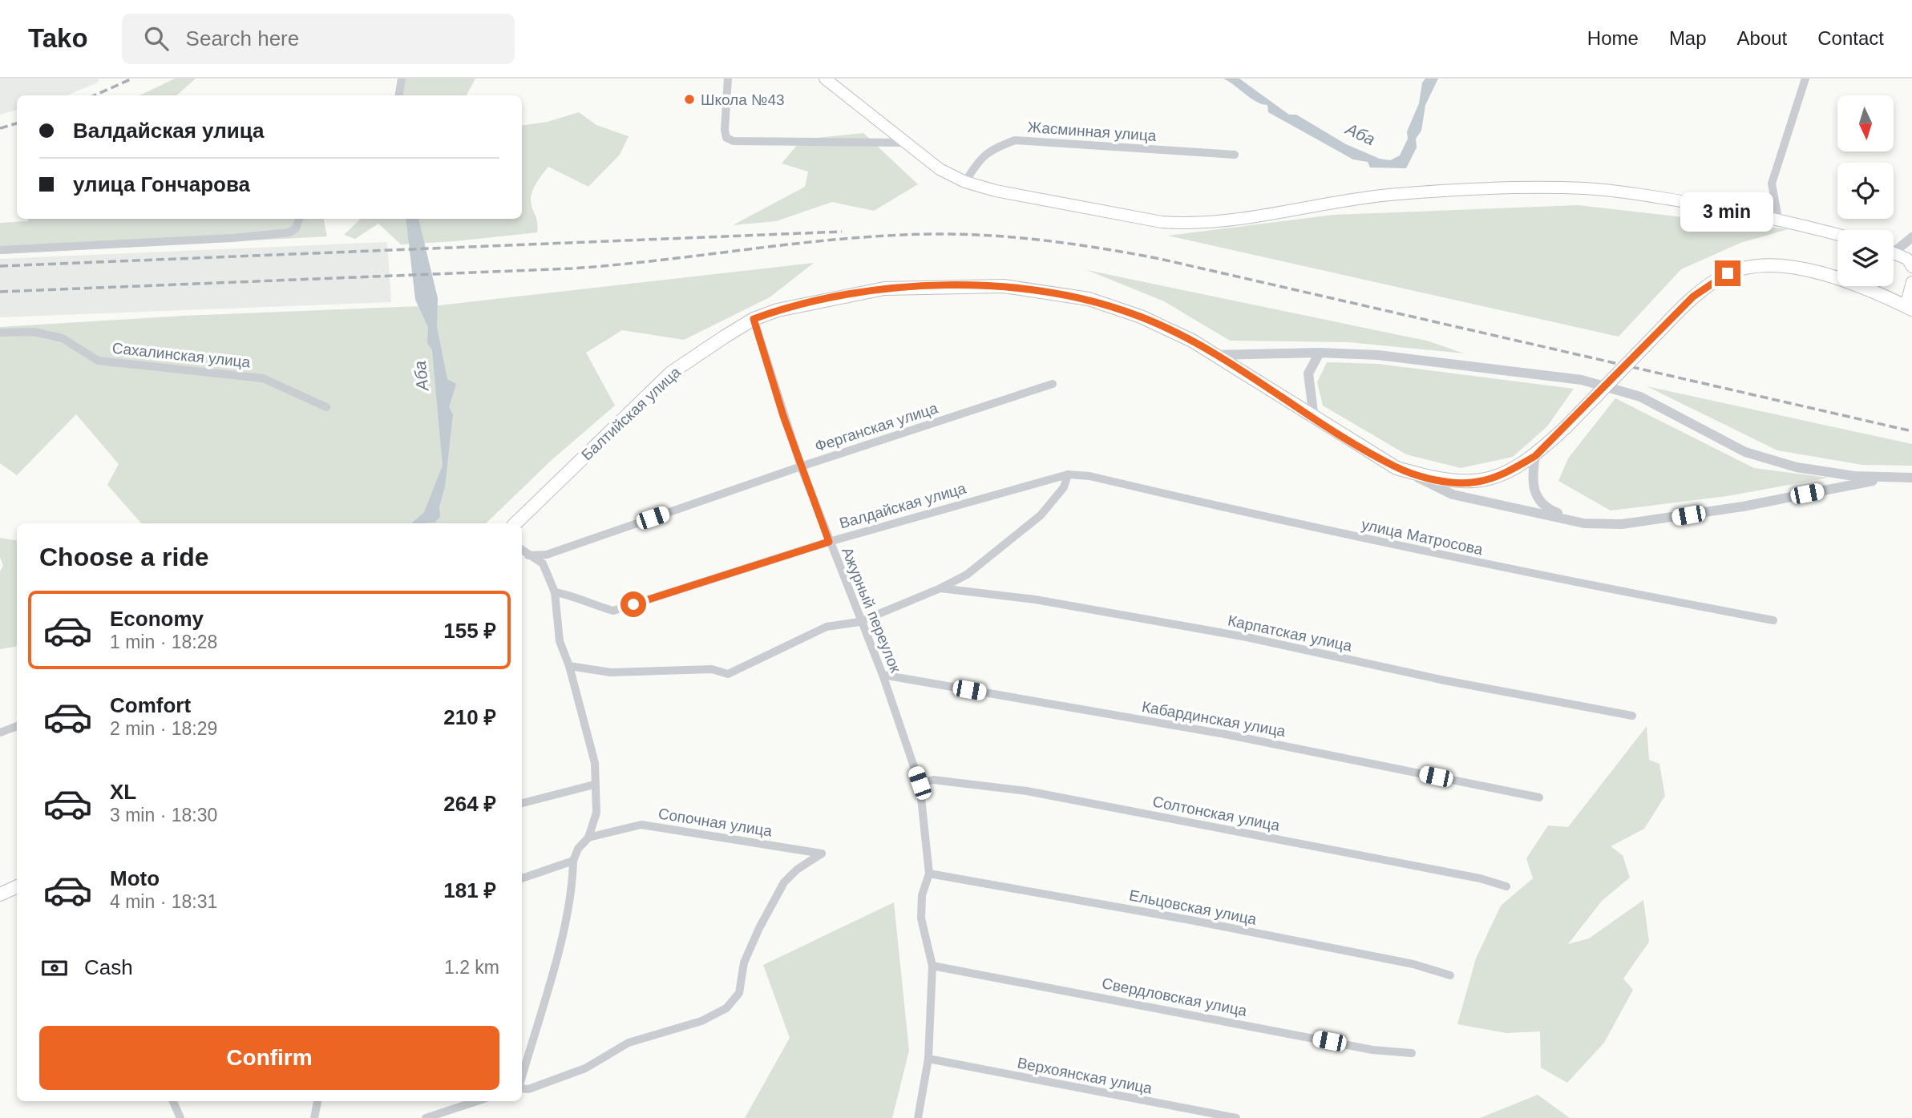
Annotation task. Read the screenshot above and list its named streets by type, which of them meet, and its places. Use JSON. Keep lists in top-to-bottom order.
{
  "streets": {
    "main road": ["Балтийская улица"],
    "street": [
      "Жасминная улица",
      "Сахалинская улица",
      "Ферганская улица",
      "Валдайская улица",
      "улица Матросова",
      "Ажурный переулок",
      "Карпатская улица",
      "Кабардинская улица",
      "Солтонская улица",
      "Сопочная улица",
      "Ельцовская улица",
      "Свердловская улица",
      "Верхоянская улица"
    ]
  },
  "crossings": [
    ["Балтийская улица", "Ажурный переулок"],
    ["Ферганская улица", "Ажурный переулок"],
    ["Валдайская улица", "улица Матросова"],
    ["Валдайская улица", "Ажурный переулок"],
    ["Валдайская улица", "Карпатская улица"],
    ["улица Матросова", "Карпатская улица"],
    ["Ажурный переулок", "Карпатская улица"],
    ["Ажурный переулок", "Кабардинская улица"],
    ["Ажурный переулок", "Солтонская улица"],
    ["Ажурный переулок", "Ельцовская улица"]
  ],
  "water": ["Аба"],
  "places": ["Школа №43"],
  "north": "bottom",
  "page": {
    "header": "Tako",
    "search": "Search here",
    "nav": [
      "Home",
      "Map",
      "About",
      "Contact"
    ],
    "banner": ["Валдайская улица", "улица Гончарова"],
    "bubble": "3 min",
    "heading": "Choose a ride",
    "list": [
      {
        "name": "Economy",
        "note": "1 min · 18:28",
        "value": "155 ₽"
      },
      {
        "name": "Comfort",
        "note": "2 min · 18:29",
        "value": "210 ₽"
      },
      {
        "name": "XL",
        "note": "3 min · 18:30",
        "value": "264 ₽"
      },
      {
        "name": "Moto",
        "note": "4 min · 18:31",
        "value": "181 ₽"
      }
    ],
    "pay": ["Cash", "1.2 km"],
    "buttons": "Confirm"
  }
}
